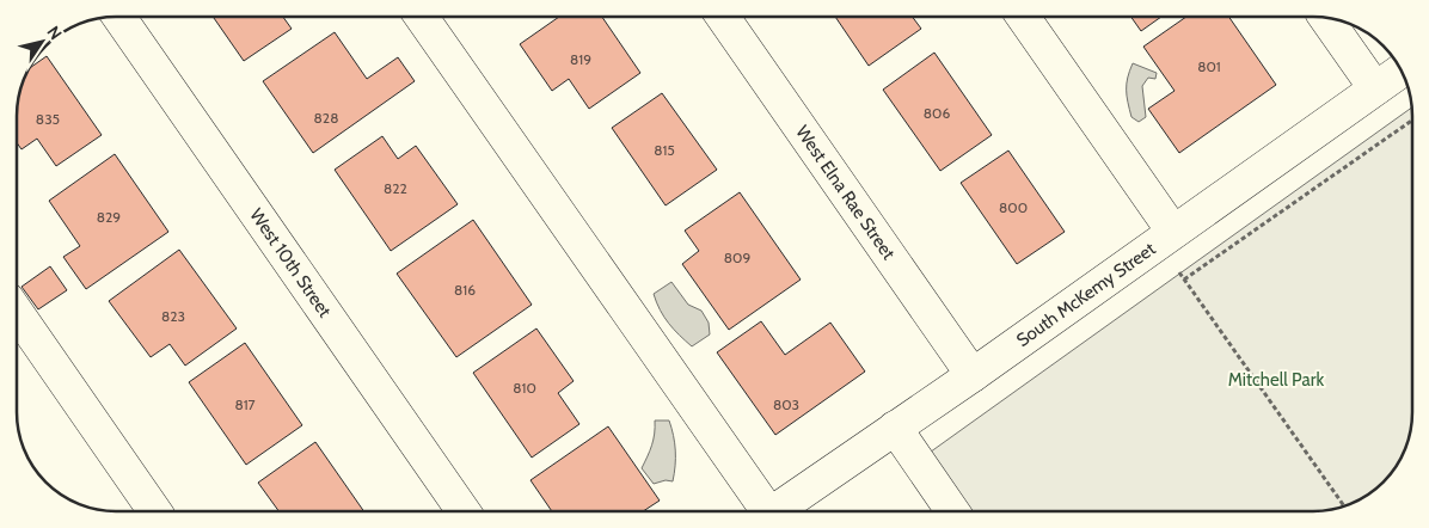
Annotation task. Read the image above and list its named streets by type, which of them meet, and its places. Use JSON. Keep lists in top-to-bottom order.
{
  "streets": {
    "street": ["West Elna Rae Street", "West 10th Street", "South McKemy Street"]
  },
  "crossings": [
    ["West Elna Rae Street", "South McKemy Street"]
  ],
  "parks": ["Mitchell Park"],
  "house_numbers": [
    "819",
    "801",
    "806",
    "828",
    "835",
    "815",
    "822",
    "800",
    "829",
    "809",
    "816",
    "823",
    "810",
    "817",
    "803"
  ],
  "north": "top right"
}
